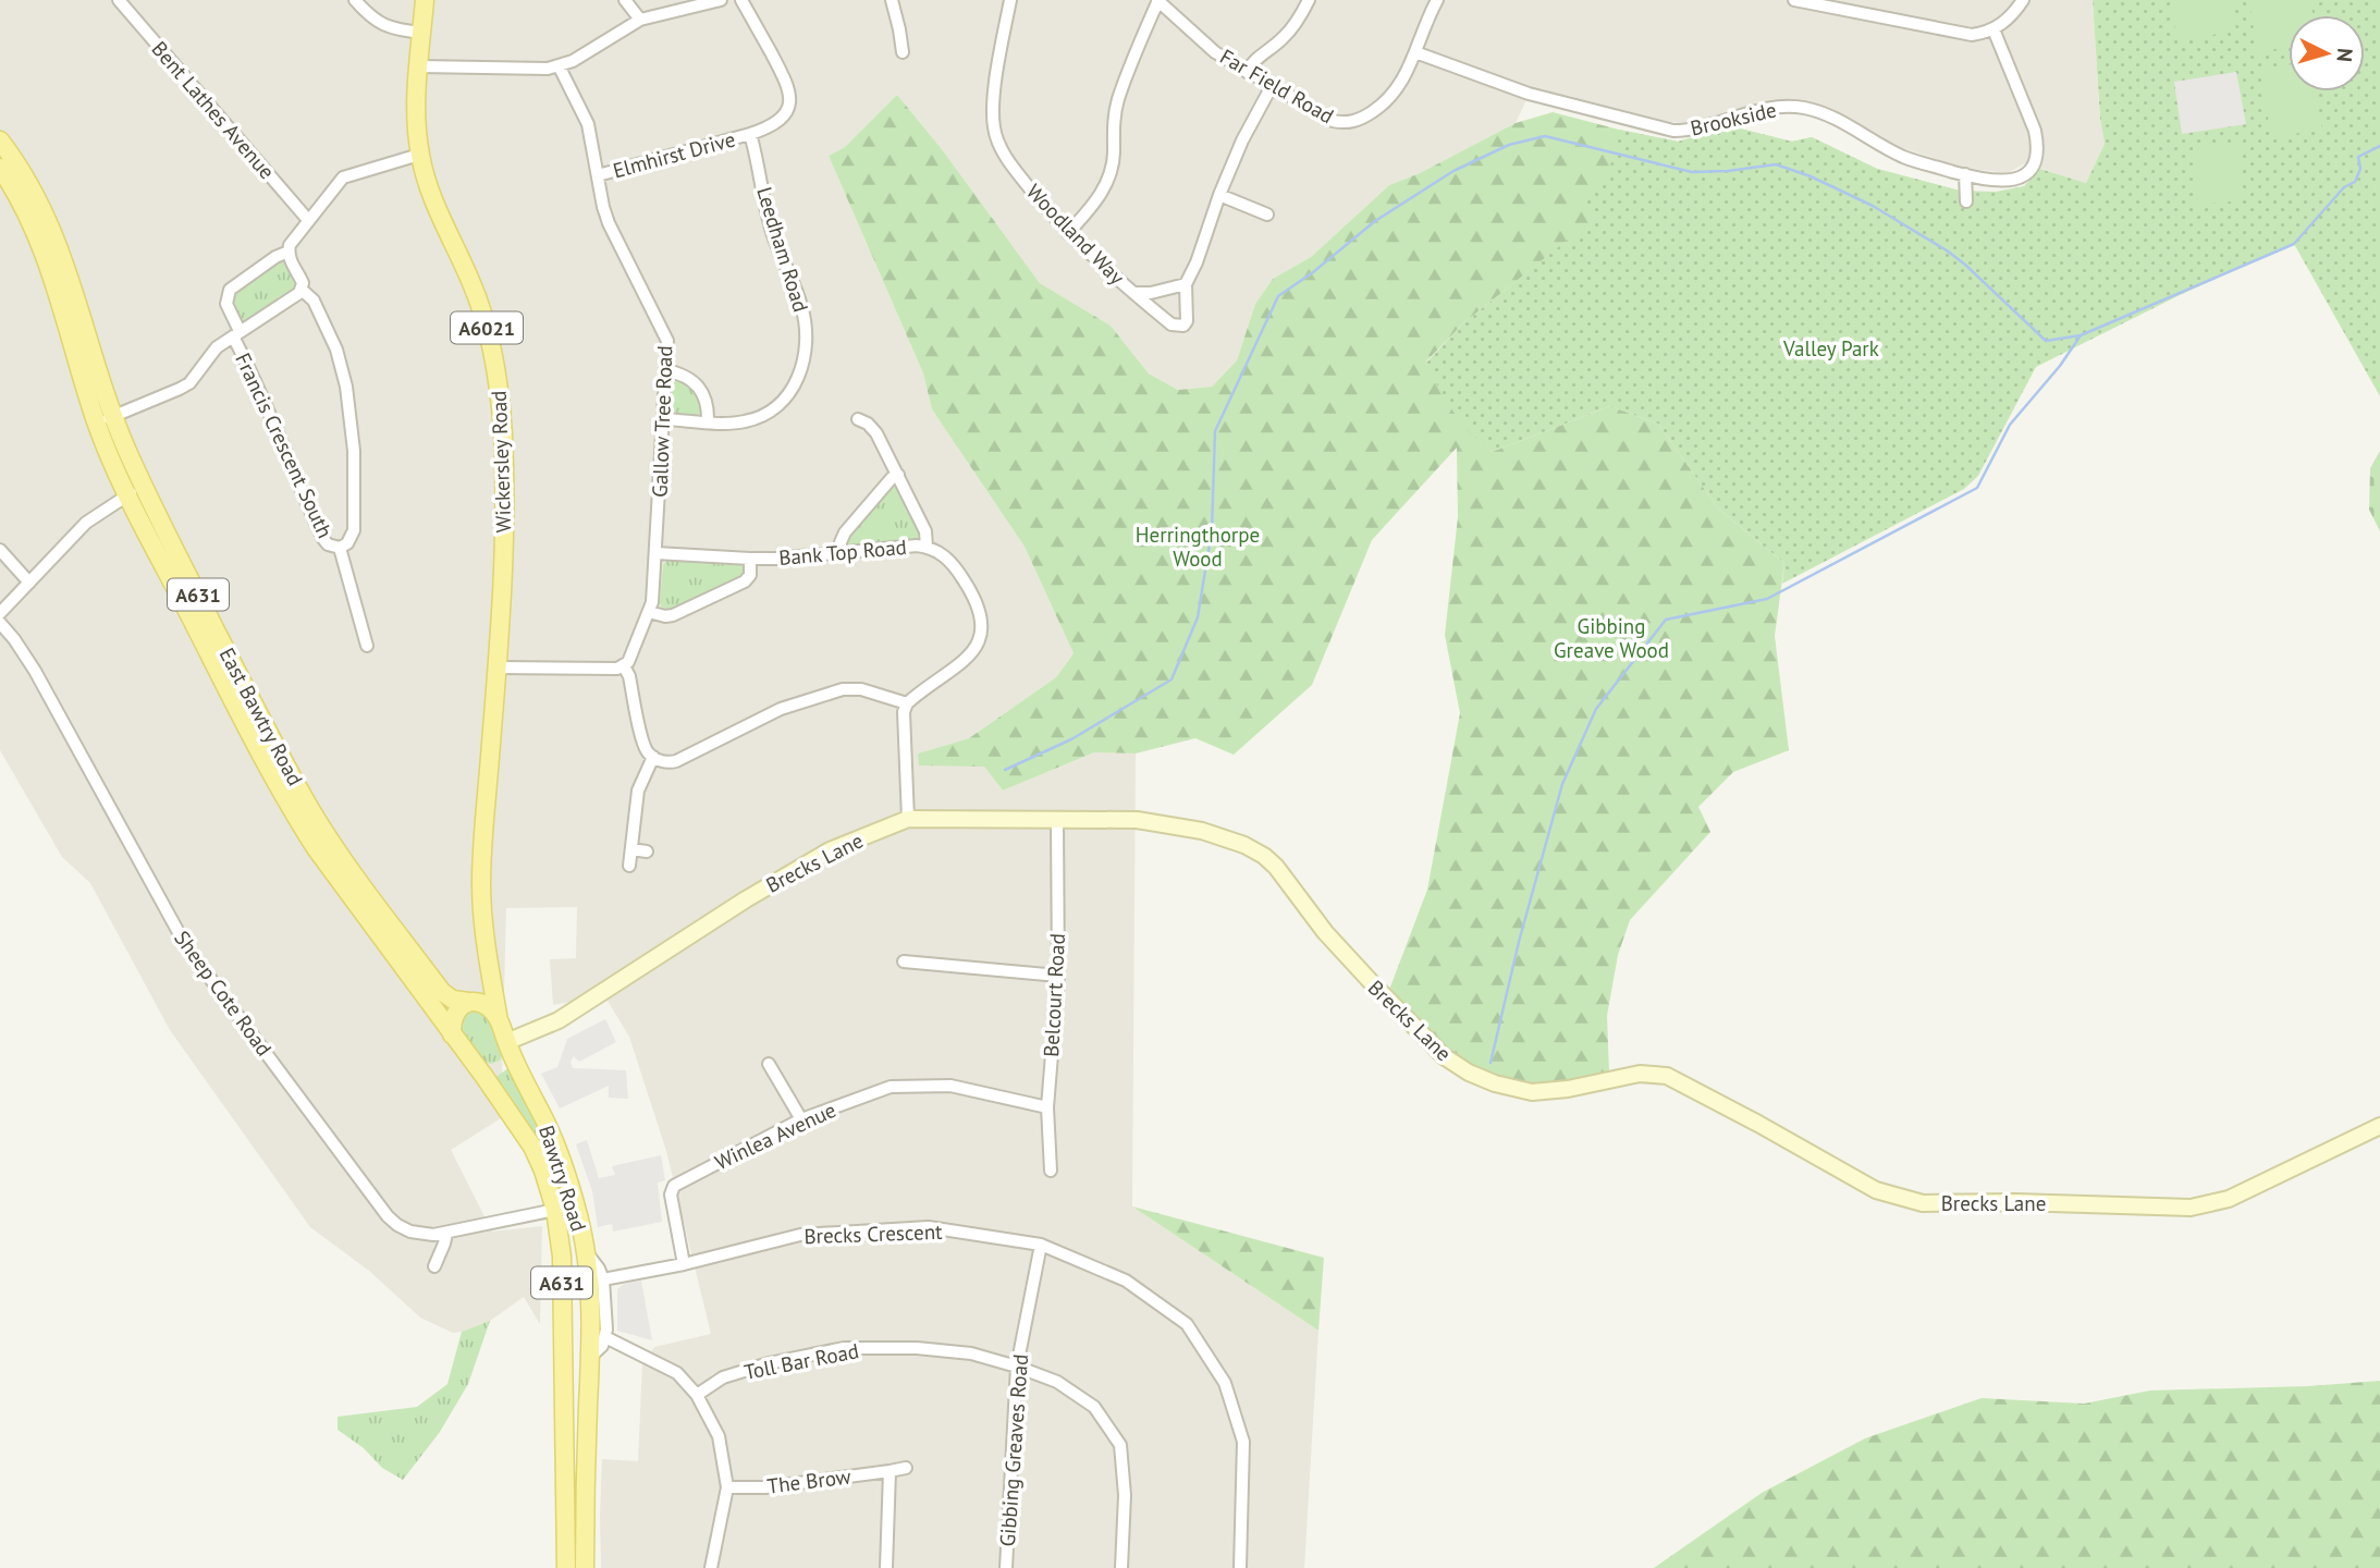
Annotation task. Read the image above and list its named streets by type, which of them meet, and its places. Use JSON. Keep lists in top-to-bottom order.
{
  "streets": {
    "main road": [
      "A6021",
      "Wickersley Road",
      "A631",
      "East Bawtry Road",
      "Bawtry Road"
    ],
    "street": [
      "Far Field Road",
      "Bent Lathes Avenue",
      "Brookside",
      "Elmhirst Drive",
      "Woodland Way",
      "Leedham Road",
      "Gallow Tree Road",
      "Francis Crescent South",
      "Bank Top Road",
      "Brecks Lane",
      "Sheep Cote Road",
      "Belcourt Road",
      "Winlea Avenue",
      "Brecks Crescent",
      "Toll Bar Road",
      "Gibbing Greaves Road",
      "The Brow"
    ]
  },
  "crossings": [
    ["Far Field Road", "Brookside"],
    ["Far Field Road", "Woodland Way"],
    ["Elmhirst Drive", "Leedham Road"],
    ["Elmhirst Drive", "Gallow Tree Road"],
    ["Leedham Road", "Gallow Tree Road"],
    ["Gallow Tree Road", "Bank Top Road"],
    ["Wickersley Road", "A631"],
    ["Wickersley Road", "East Bawtry Road"],
    ["Wickersley Road", "Bawtry Road"],
    ["A631", "East Bawtry Road"],
    ["A631", "Bawtry Road"],
    ["East Bawtry Road", "Bawtry Road"],
    ["Brecks Lane", "Belcourt Road"],
    ["Brecks Lane", "Bawtry Road"],
    ["Sheep Cote Road", "Bawtry Road"],
    ["Belcourt Road", "Winlea Avenue"],
    ["Winlea Avenue", "Brecks Crescent"],
    ["Brecks Crescent", "Gibbing Greaves Road"],
    ["Toll Bar Road", "Gibbing Greaves Road"]
  ],
  "parks": ["Valley Park", "Herringthorpe Wood", "Gibbing Greave Wood"],
  "north": "right"
}
